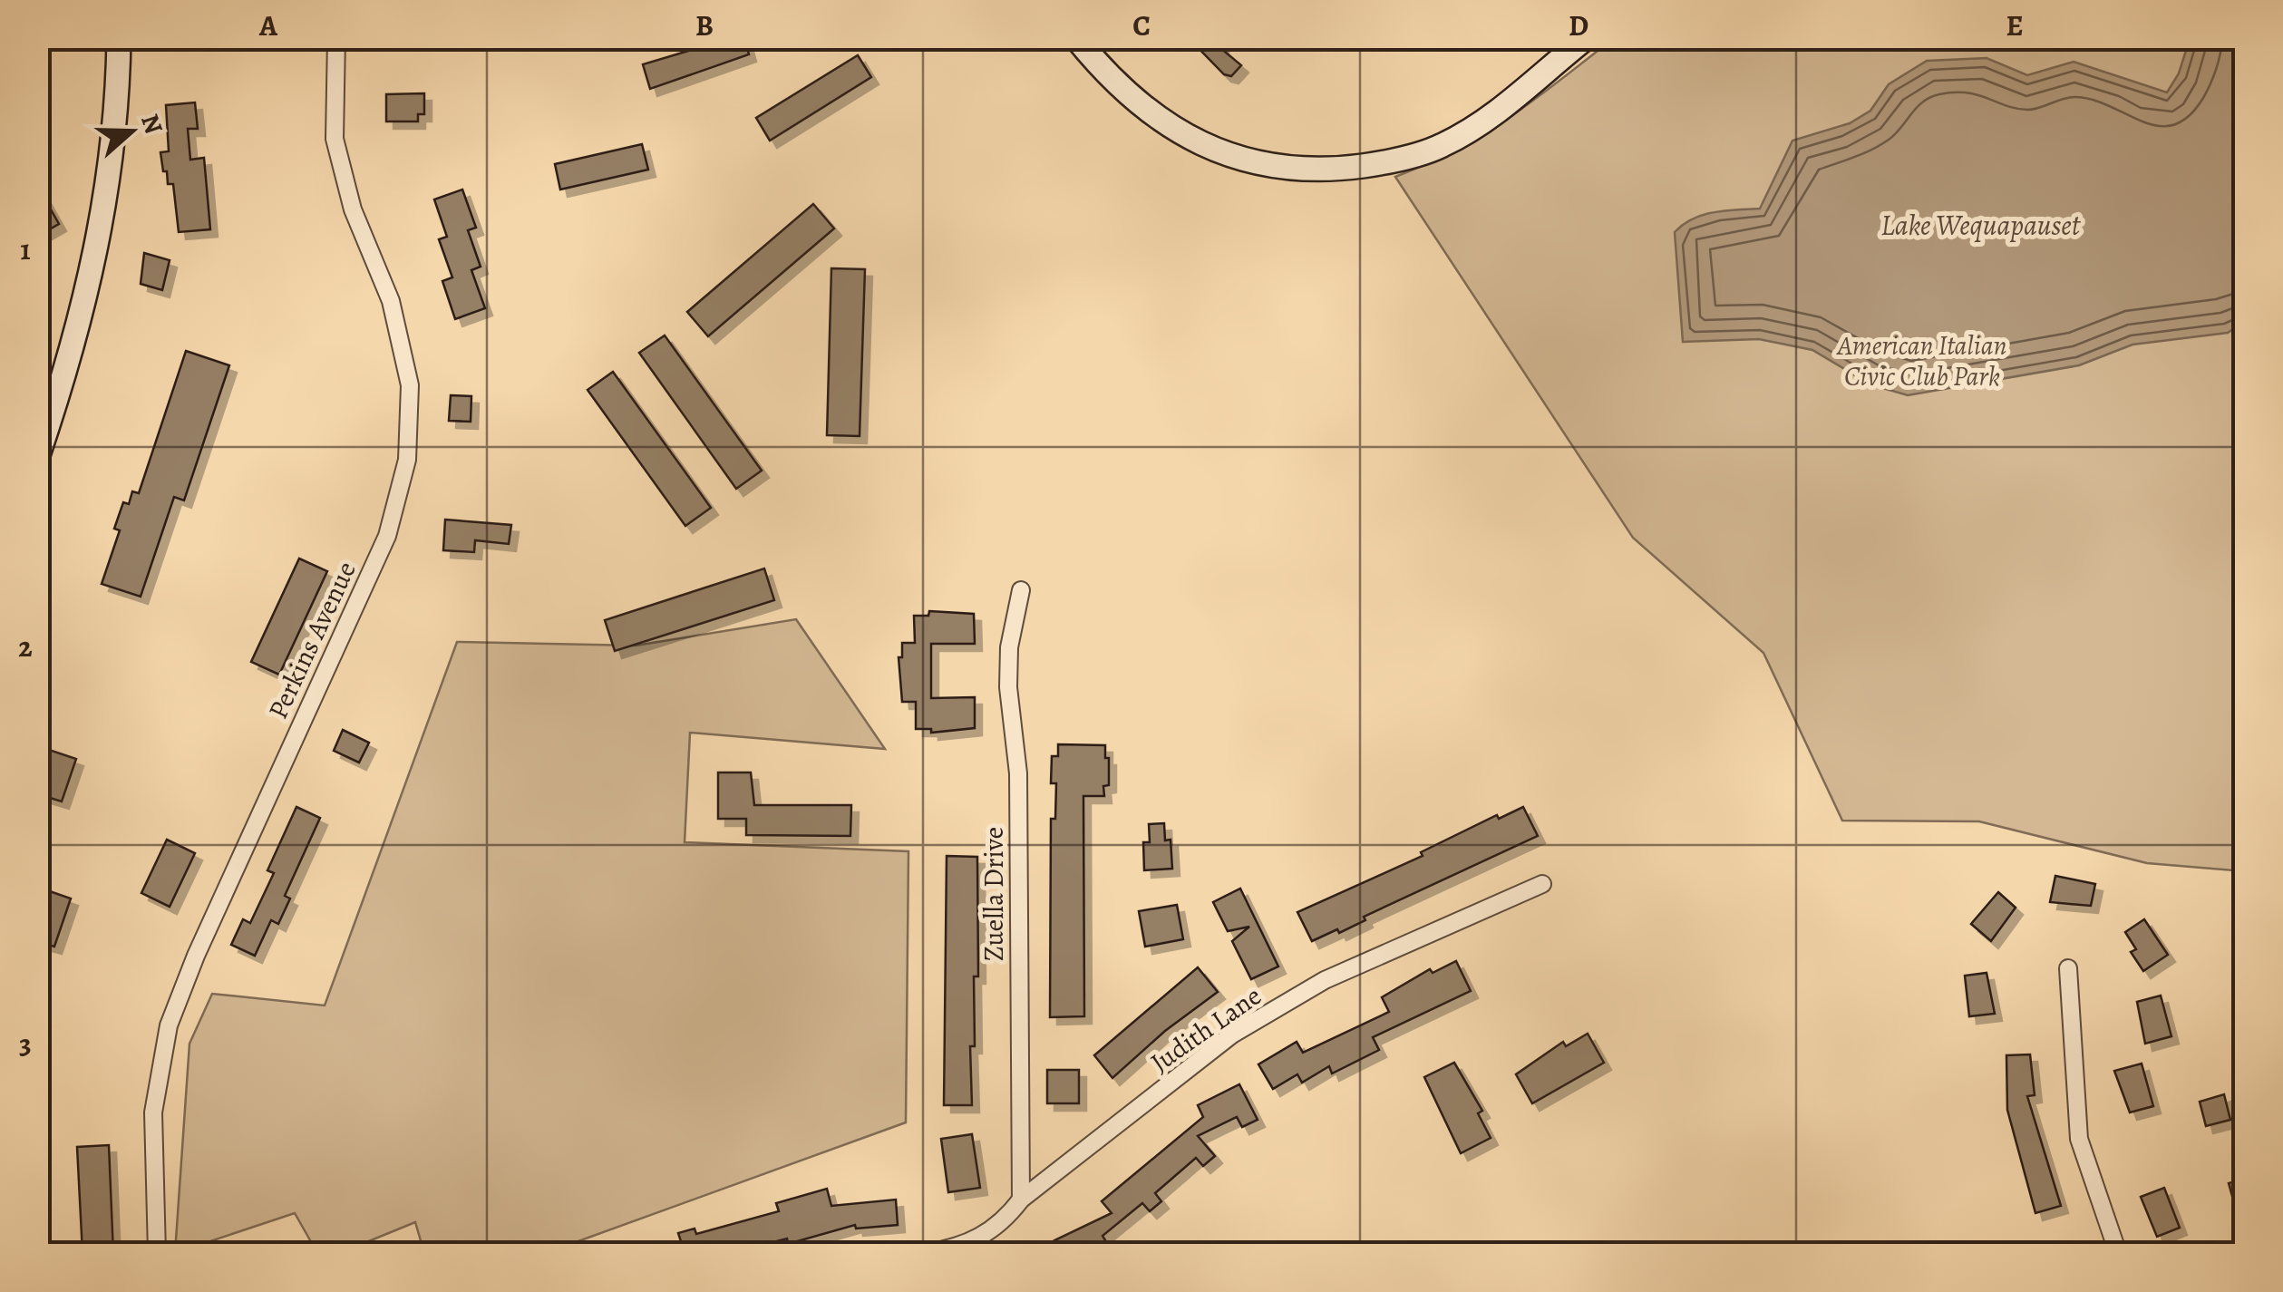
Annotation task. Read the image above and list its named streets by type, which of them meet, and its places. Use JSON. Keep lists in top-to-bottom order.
{
  "streets": {
    "street": ["Perkins Avenue", "Zuella Drive", "Judith Lane"]
  },
  "crossings": [
    ["Zuella Drive", "Judith Lane"]
  ],
  "water": ["Lake Wequapauset"],
  "parks": ["American Italian Civic Club Park"],
  "north": "right",
  "grid": {
    "columns": [
      "A",
      "B",
      "C",
      "D",
      "E"
    ],
    "rows": ["1", "2", "3"]
  }
}
